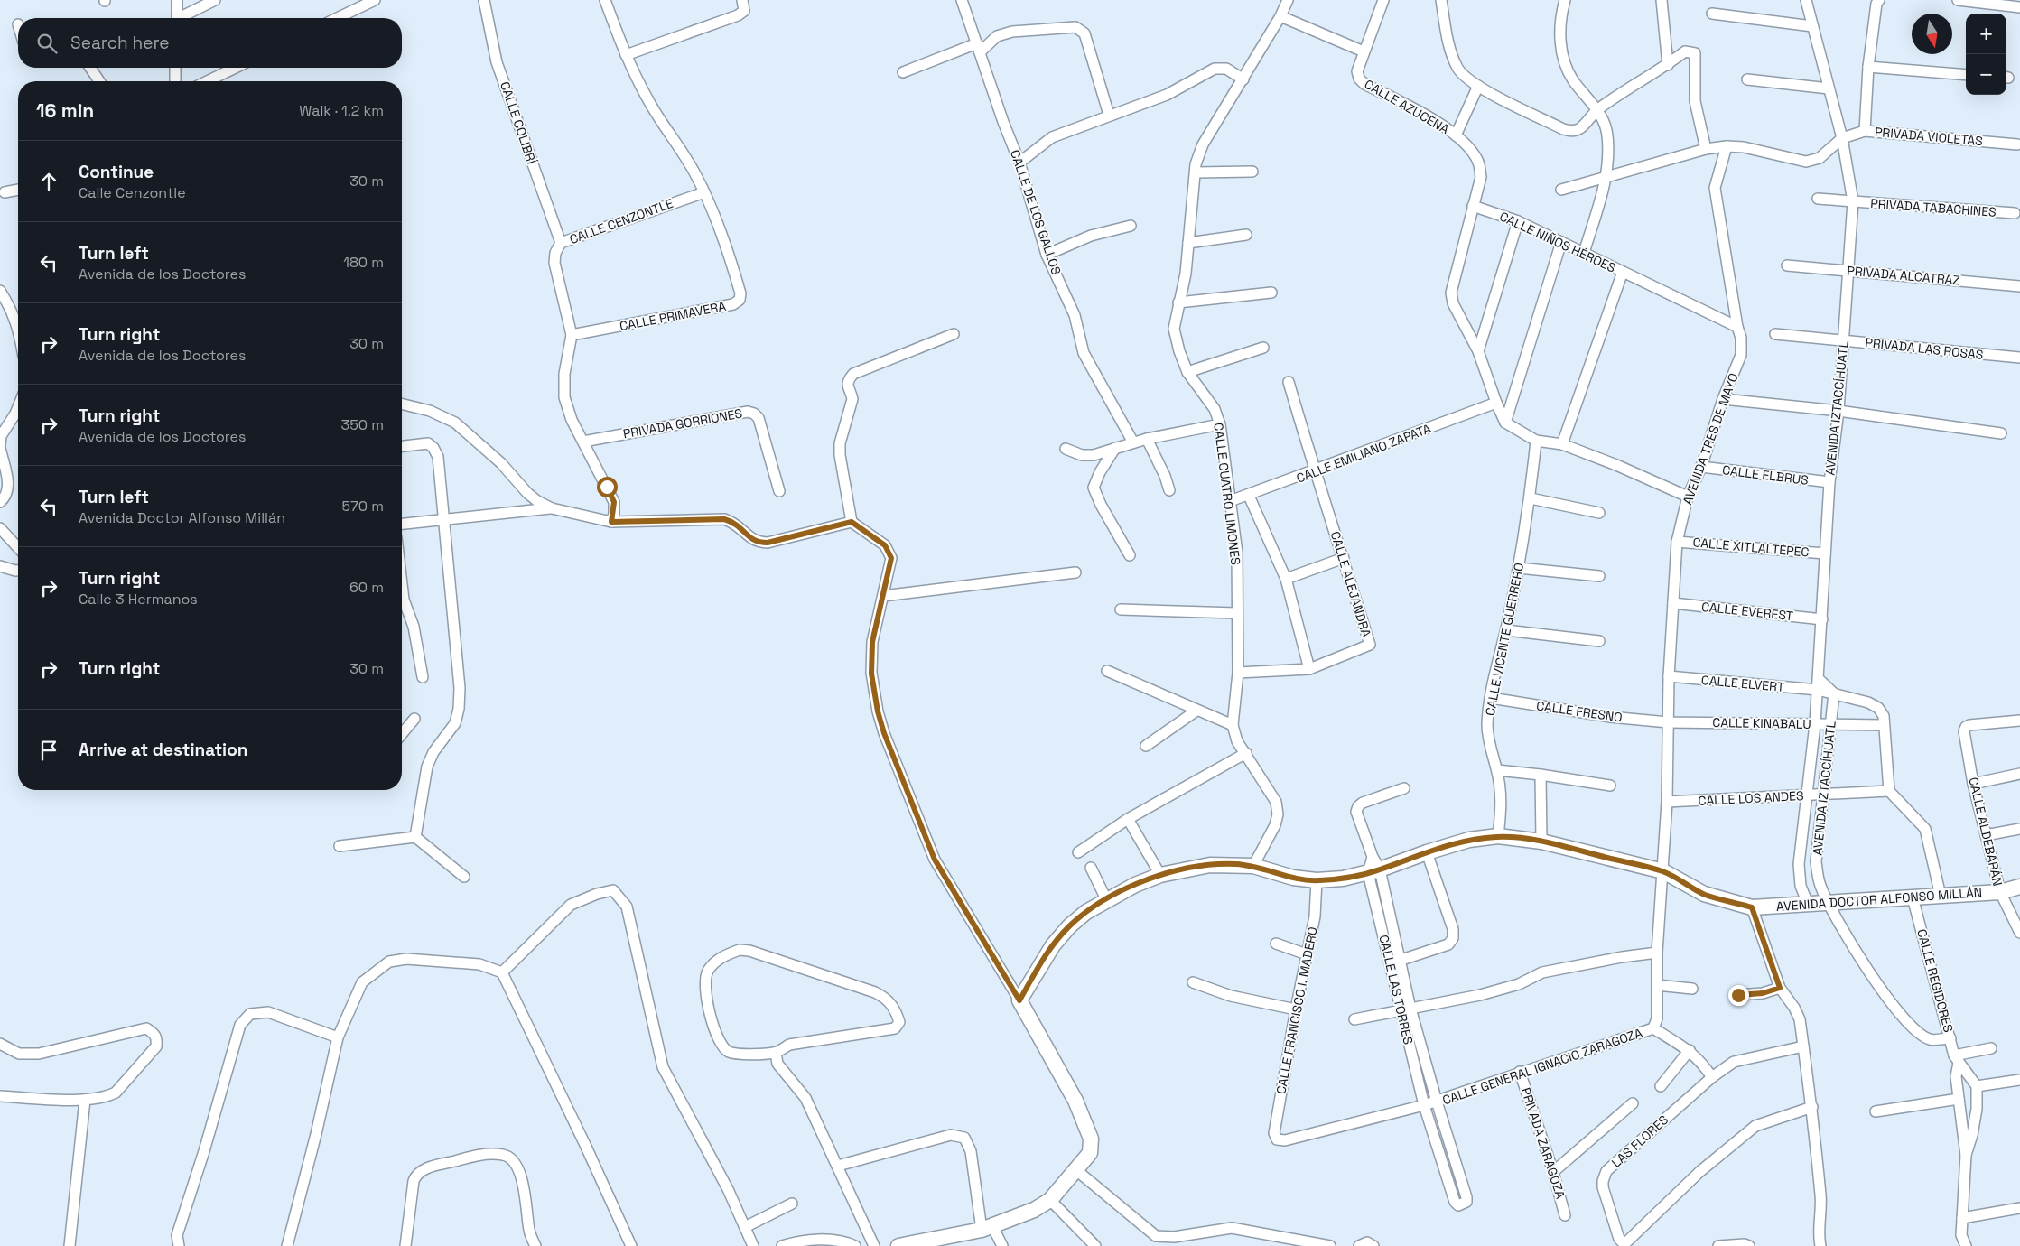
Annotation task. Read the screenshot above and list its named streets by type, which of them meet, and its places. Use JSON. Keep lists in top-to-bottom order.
{
  "streets": {
    "main road": ["AVENIDA DOCTOR ALFONSO MILLÁN"],
    "street": [
      "CALLE AZUCENA",
      "CALLE COLIBRÍ",
      "PRIVADA VIOLETAS",
      "PRIVADA TABACHINES",
      "CALLE DE LOS GALLOS",
      "CALLE CENZONTLE",
      "CALLE NIÑOS HÉROES",
      "PRIVADA ALCATRAZ",
      "CALLE PRIMAVERA",
      "PRIVADA LAS ROSAS",
      "AVENIDA IZTACCÍHUATL",
      "PRIVADA GORRIONES",
      "AVENIDA TRES DE MAYO",
      "CALLE EMILIANO ZAPATA",
      "CALLE ELBRUS",
      "CALLE CUATRO LIMONES",
      "CALLE XITLALTÉPEC",
      "CALLE ALEJANDRA",
      "CALLE EVEREST",
      "CALLE VICENTE GUERRERO",
      "CALLE ELVERT",
      "CALLE FRESNO",
      "CALLE KINABALU",
      "CALLE LOS ANDES",
      "CALLE ALDEBARÁN",
      "CALLE REGIDORES",
      "CALLE LAS TORRES",
      "CALLE FRANCISCO I. MADERO",
      "CALLE GENERAL IGNACIO ZARAGOZA",
      "LAS FLORES",
      "PRIVADA ZARAGOZA"
    ]
  },
  "crossings": [
    ["CALLE COLIBRÍ", "CALLE CENZONTLE"],
    ["PRIVADA VIOLETAS", "AVENIDA IZTACCÍHUATL"],
    ["PRIVADA TABACHINES", "AVENIDA IZTACCÍHUATL"],
    ["CALLE CENZONTLE", "CALLE PRIMAVERA"],
    ["CALLE CENZONTLE", "PRIVADA GORRIONES"],
    ["CALLE NIÑOS HÉROES", "AVENIDA TRES DE MAYO"],
    ["PRIVADA ALCATRAZ", "AVENIDA IZTACCÍHUATL"],
    ["PRIVADA LAS ROSAS", "AVENIDA IZTACCÍHUATL"],
    ["AVENIDA IZTACCÍHUATL", "CALLE ELBRUS"],
    ["AVENIDA IZTACCÍHUATL", "CALLE XITLALTÉPEC"],
    ["AVENIDA IZTACCÍHUATL", "CALLE EVEREST"],
    ["AVENIDA IZTACCÍHUATL", "CALLE ELVERT"],
    ["AVENIDA IZTACCÍHUATL", "CALLE KINABALU"],
    ["AVENIDA IZTACCÍHUATL", "CALLE LOS ANDES"],
    ["AVENIDA IZTACCÍHUATL", "AVENIDA DOCTOR ALFONSO MILLÁN"],
    ["AVENIDA IZTACCÍHUATL", "CALLE REGIDORES"],
    ["AVENIDA TRES DE MAYO", "CALLE ELBRUS"],
    ["AVENIDA TRES DE MAYO", "CALLE XITLALTÉPEC"],
    ["AVENIDA TRES DE MAYO", "CALLE EVEREST"],
    ["AVENIDA TRES DE MAYO", "CALLE ELVERT"],
    ["AVENIDA TRES DE MAYO", "CALLE FRESNO"],
    ["AVENIDA TRES DE MAYO", "CALLE KINABALU"],
    ["AVENIDA TRES DE MAYO", "CALLE LOS ANDES"],
    ["AVENIDA TRES DE MAYO", "AVENIDA DOCTOR ALFONSO MILLÁN"],
    ["AVENIDA TRES DE MAYO", "CALLE GENERAL IGNACIO ZARAGOZA"],
    ["CALLE EMILIANO ZAPATA", "CALLE CUATRO LIMONES"],
    ["CALLE EMILIANO ZAPATA", "CALLE ALEJANDRA"],
    ["CALLE CUATRO LIMONES", "CALLE ALEJANDRA"],
    ["CALLE CUATRO LIMONES", "AVENIDA DOCTOR ALFONSO MILLÁN"],
    ["CALLE VICENTE GUERRERO", "CALLE FRESNO"],
    ["CALLE VICENTE GUERRERO", "AVENIDA DOCTOR ALFONSO MILLÁN"],
    ["CALLE ELVERT", "CALLE KINABALU"],
    ["CALLE FRESNO", "CALLE KINABALU"],
    ["CALLE ALDEBARÁN", "AVENIDA DOCTOR ALFONSO MILLÁN"],
    ["AVENIDA DOCTOR ALFONSO MILLÁN", "CALLE REGIDORES"],
    ["AVENIDA DOCTOR ALFONSO MILLÁN", "CALLE LAS TORRES"],
    ["AVENIDA DOCTOR ALFONSO MILLÁN", "CALLE FRANCISCO I. MADERO"],
    ["AVENIDA DOCTOR ALFONSO MILLÁN", "CALLE GENERAL IGNACIO ZARAGOZA"],
    ["CALLE LAS TORRES", "CALLE GENERAL IGNACIO ZARAGOZA"],
    ["CALLE FRANCISCO I. MADERO", "CALLE GENERAL IGNACIO ZARAGOZA"],
    ["CALLE GENERAL IGNACIO ZARAGOZA", "PRIVADA ZARAGOZA"]
  ],
  "north": "bottom",
  "page": {
    "map_buttons": ["+", "−"],
    "search": "Search here",
    "heading": ["16 min", "Walk · 1.2 km"],
    "list": [
      ["Continue", "Calle Cenzontle", "30 m"],
      ["Turn left", "Avenida de los Doctores", "180 m"],
      ["Turn right", "Avenida de los Doctores", "30 m"],
      ["Turn right", "Avenida de los Doctores", "350 m"],
      ["Turn left", "Avenida Doctor Alfonso Millán", "570 m"],
      ["Turn right", "Calle 3 Hermanos", "60 m"],
      ["Turn right", "30 m"],
      "Arrive at destination"
    ]
  }
}
